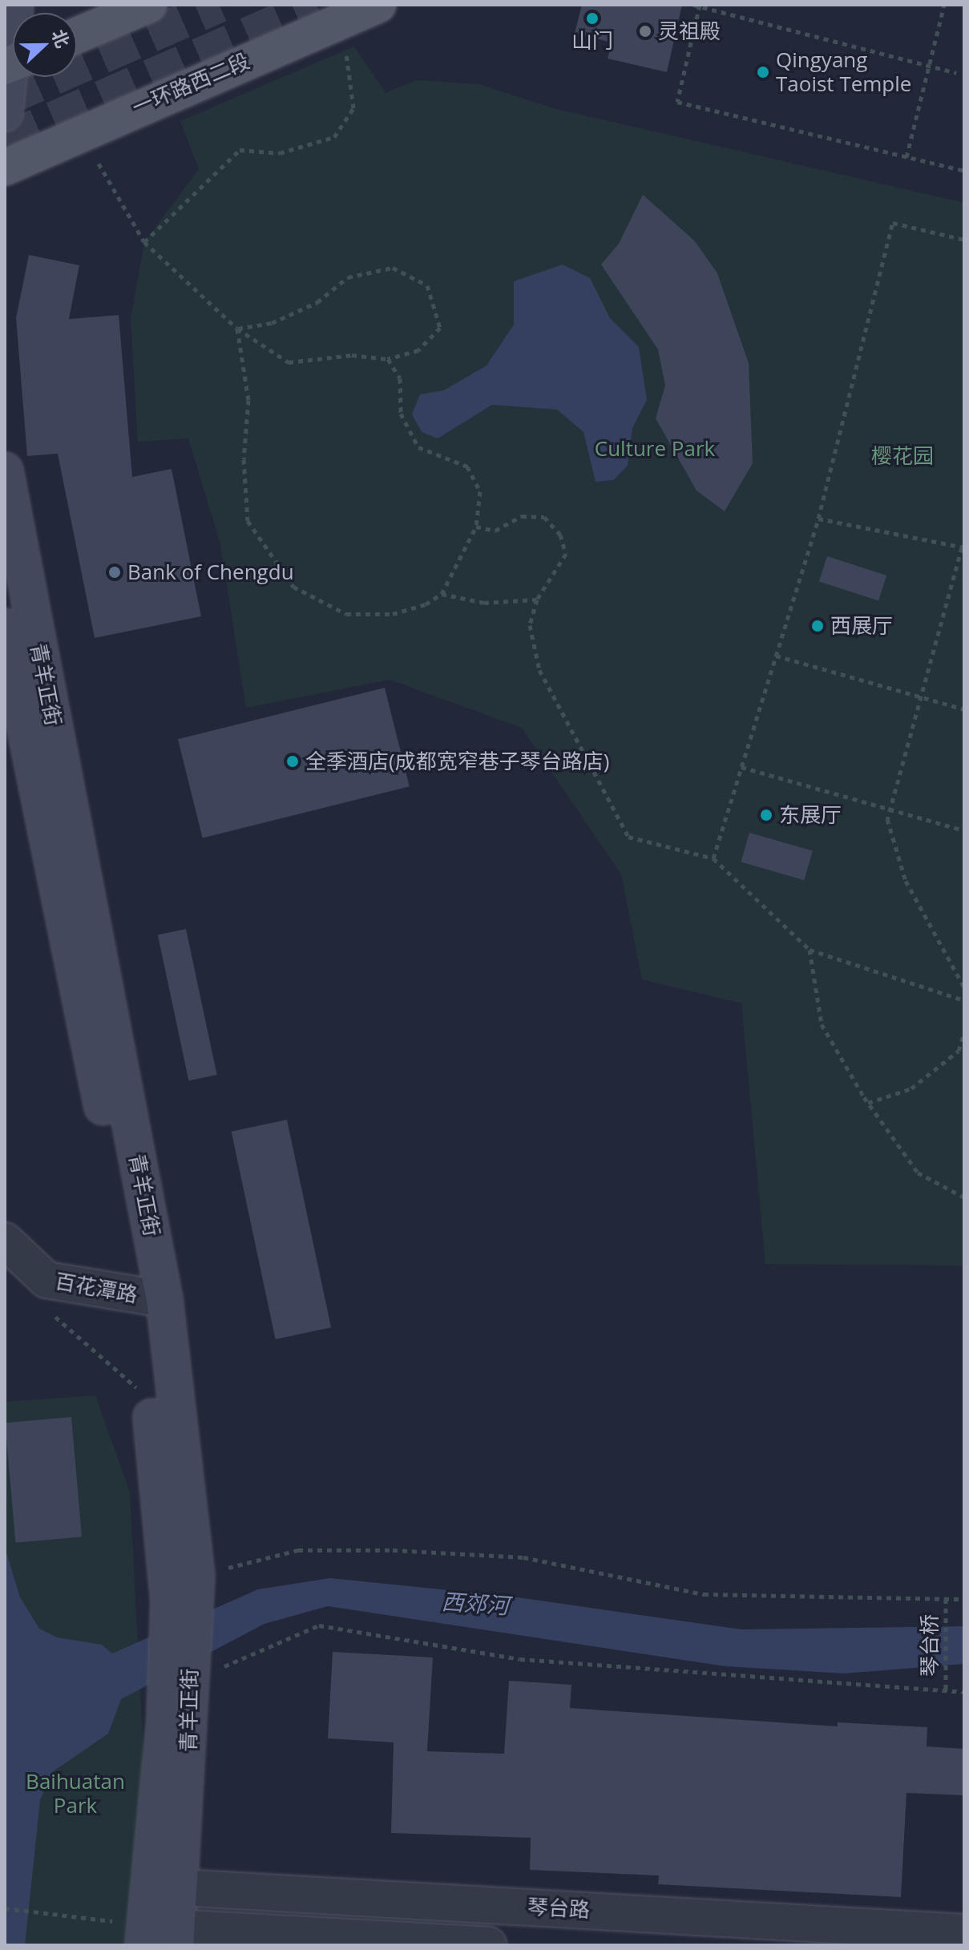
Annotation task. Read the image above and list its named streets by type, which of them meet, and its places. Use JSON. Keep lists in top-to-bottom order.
{
  "streets": {
    "main road": ["一环路西二段", "青羊正街"],
    "street": ["百花潭路", "琴台路"],
    "path": ["琴台桥"]
  },
  "crossings": [
    ["青羊正街", "百花潭路"],
    ["青羊正街", "琴台路"]
  ],
  "water": ["西郊河"],
  "parks": ["Culture Park", "樱花园", "Baihuatan Park"],
  "places": [
    "山门",
    "灵祖殿",
    "Qingyang Taoist Temple",
    "Bank of Chengdu",
    "西展厅",
    "全季酒店(成都宽窄巷子琴台路店)",
    "东展厅"
  ],
  "north": "right"
}
